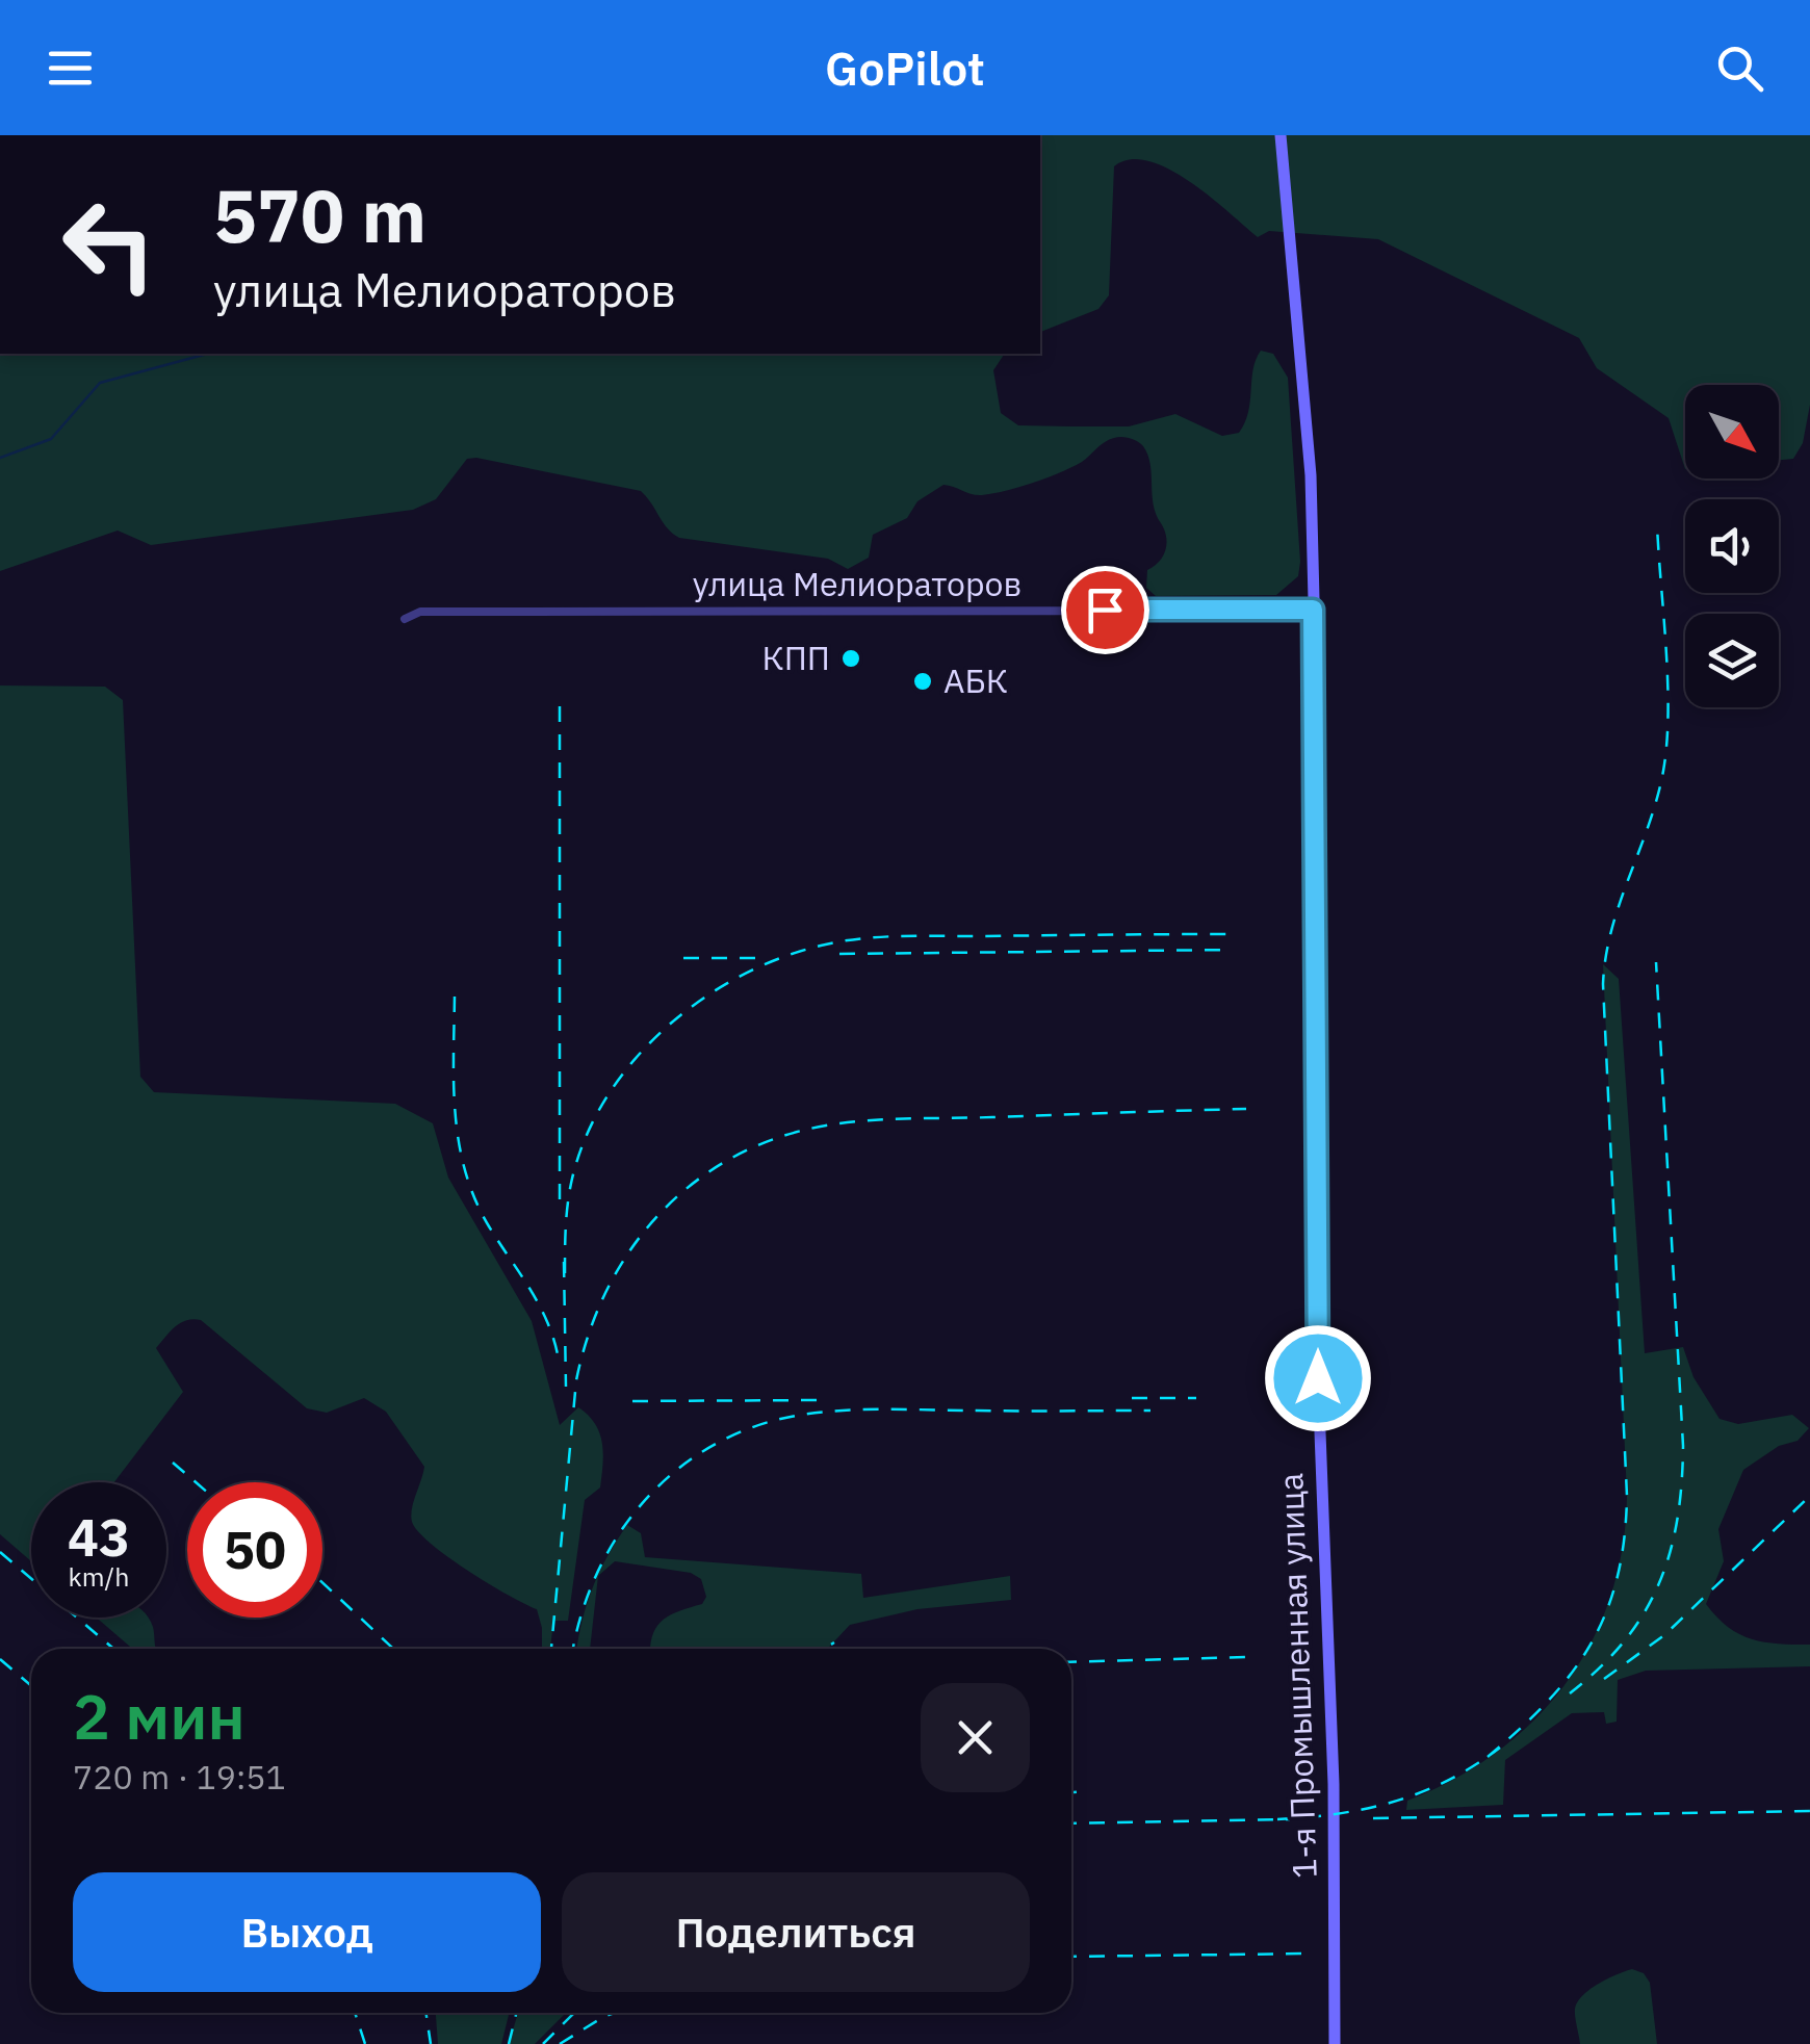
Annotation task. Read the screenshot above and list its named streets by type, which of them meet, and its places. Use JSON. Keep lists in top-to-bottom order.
{
  "streets": {
    "main road": ["1-я Промышленная улица"],
    "street": ["улица Мелиораторов"]
  },
  "crossings": [
    ["улица Мелиораторов", "1-я Промышленная улица"]
  ],
  "places": ["КПП", "АБК"],
  "north": "bottom right",
  "page": {
    "header": "GoPilot",
    "turn": ["570 m", "улица Мелиораторов"],
    "speed": "43 km/h",
    "limit": "50",
    "heading": ["2 мин", "720 m · 19:51"],
    "buttons": ["Выход", "Поделиться"]
  }
}
